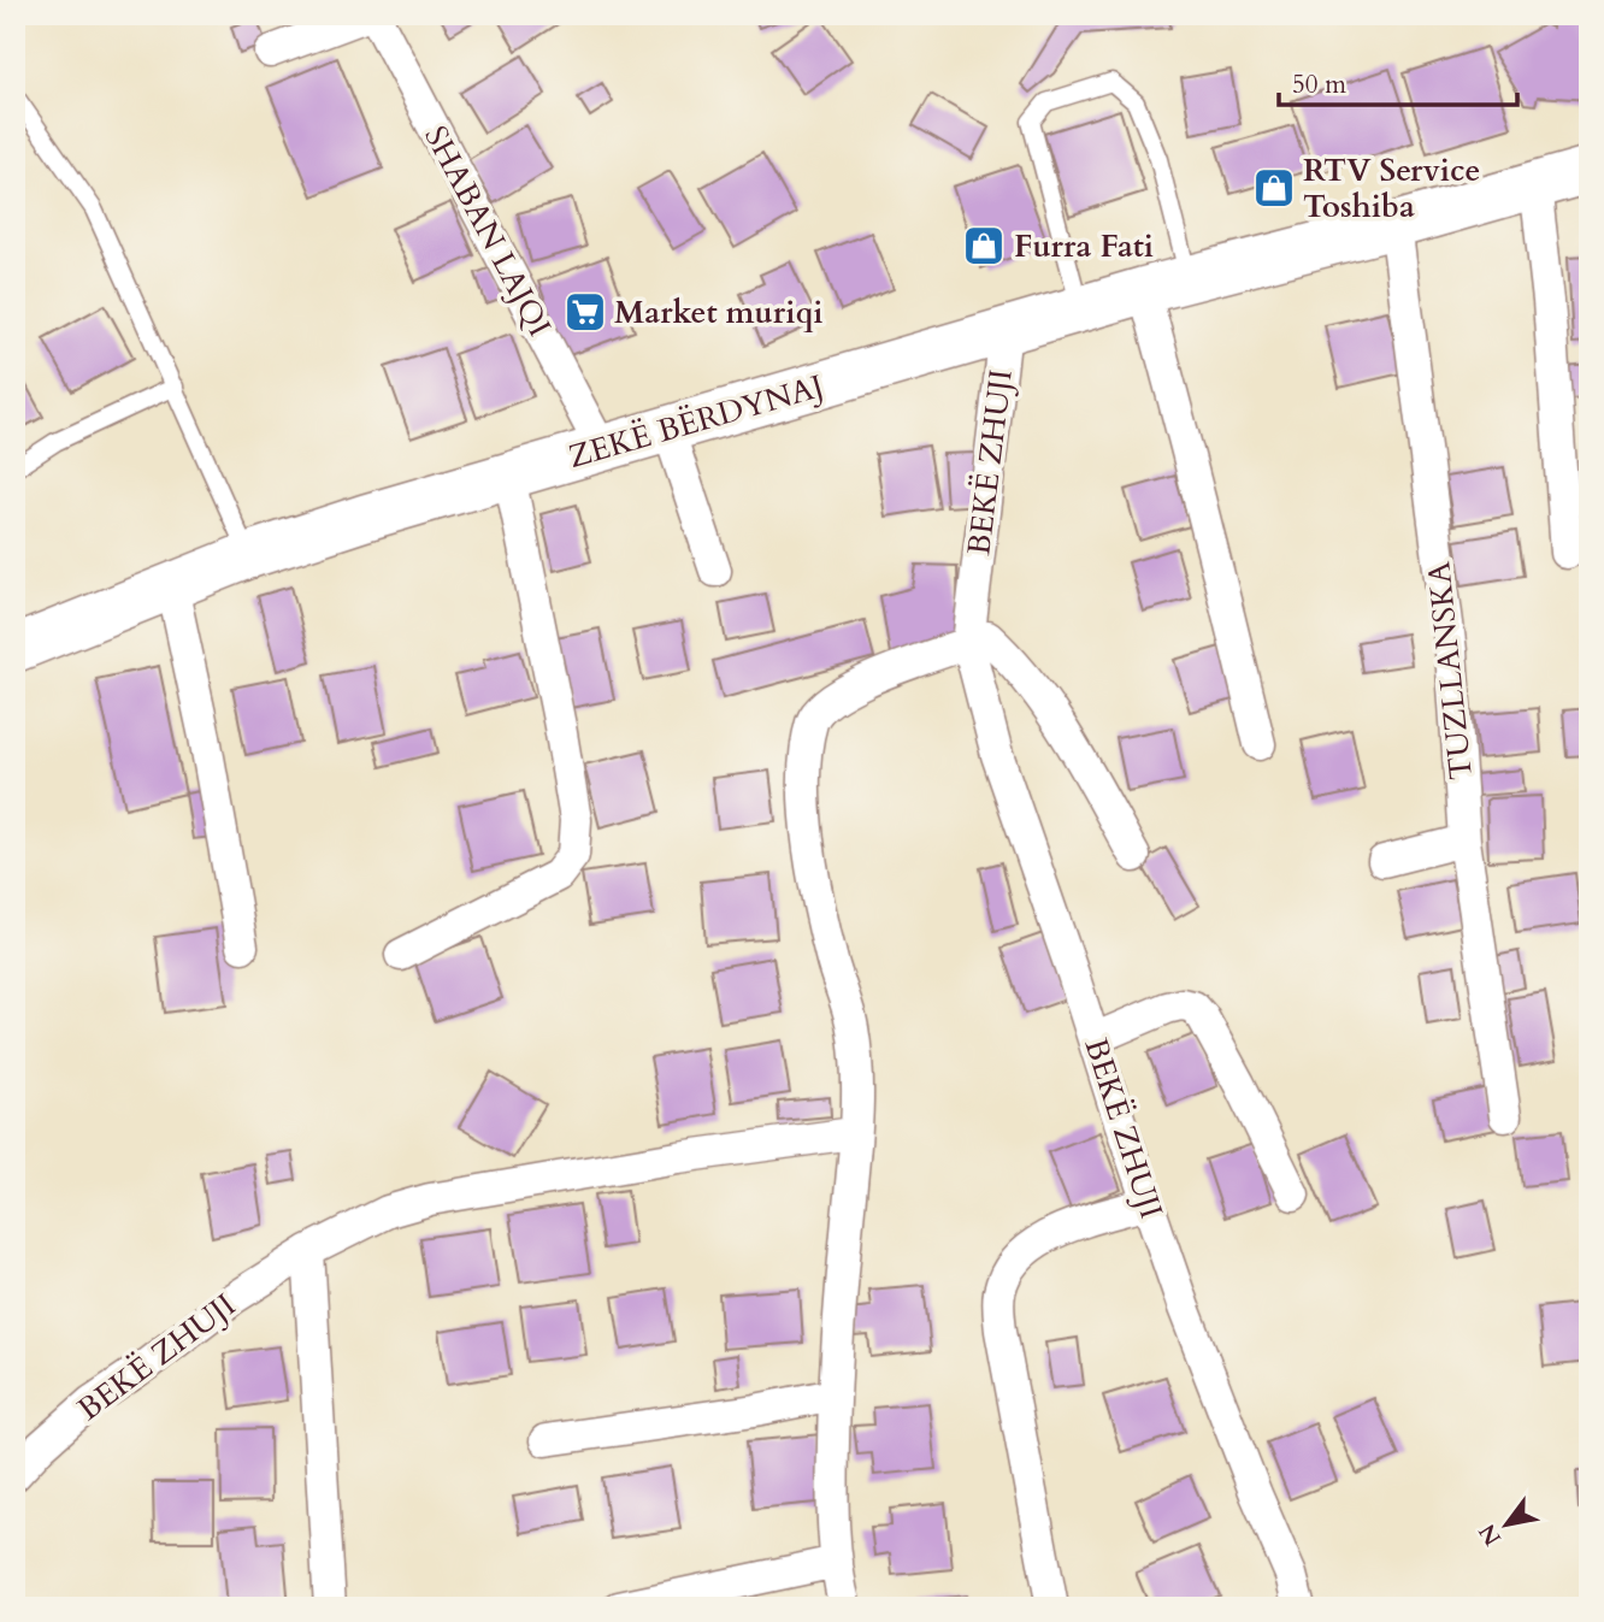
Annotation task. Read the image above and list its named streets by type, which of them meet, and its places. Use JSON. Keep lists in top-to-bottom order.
{
  "streets": {
    "main road": ["ZEKË BËRDYNAJ"],
    "street": ["SHABAN LAJQI", "BEKË ZHUJI", "TUZLLANSKA"]
  },
  "crossings": [
    ["SHABAN LAJQI", "ZEKË BËRDYNAJ"],
    ["ZEKË BËRDYNAJ", "BEKË ZHUJI"],
    ["ZEKË BËRDYNAJ", "TUZLLANSKA"]
  ],
  "places": {
    "shop": ["RTV Service Toshiba", "Furra Fati"],
    "supermarket": ["Market muriqi"]
  },
  "scale_bar": "50 m",
  "north": "bottom left"
}
